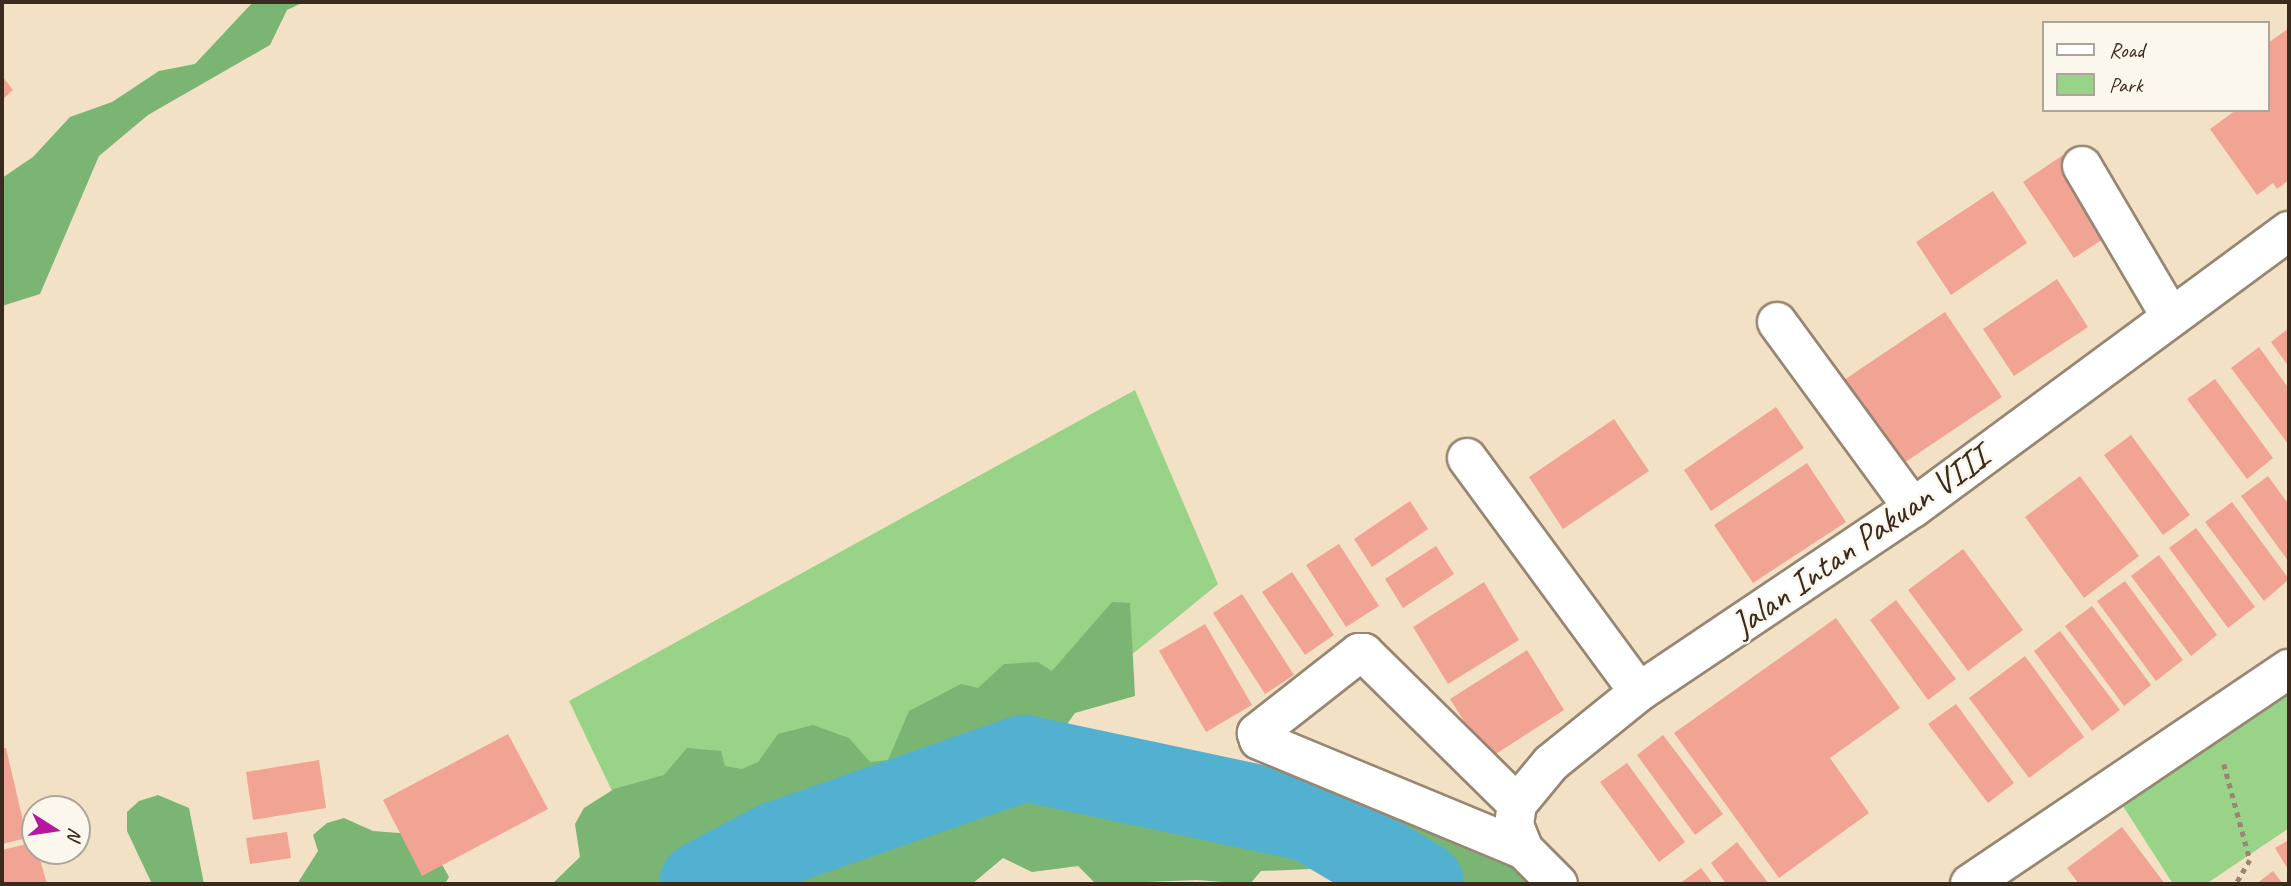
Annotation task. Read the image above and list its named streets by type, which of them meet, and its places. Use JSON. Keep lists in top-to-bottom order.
{
  "streets": {
    "street": ["Jalan Intan Pakuan VIII"]
  },
  "legend": ["Road", "Park"],
  "north": "right"
}
